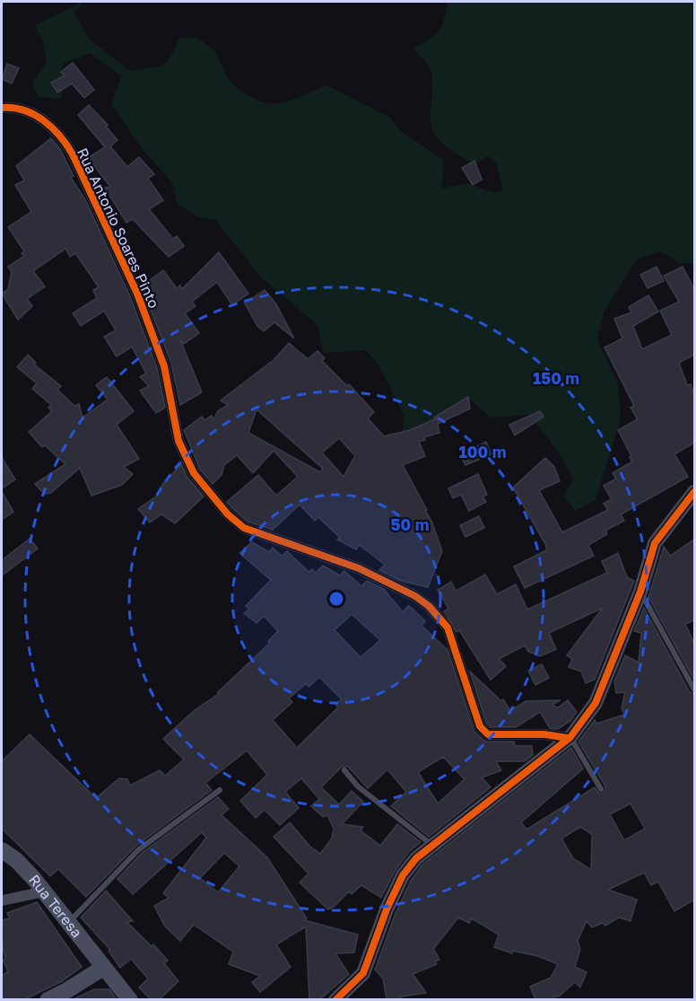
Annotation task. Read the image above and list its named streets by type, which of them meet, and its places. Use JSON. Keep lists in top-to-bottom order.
{
  "streets": {
    "main road": ["Rua Teresa"],
    "street": ["Rua Antonio Soares Pinto"]
  },
  "rings": ["150 m", "100 m", "50 m"]
}
